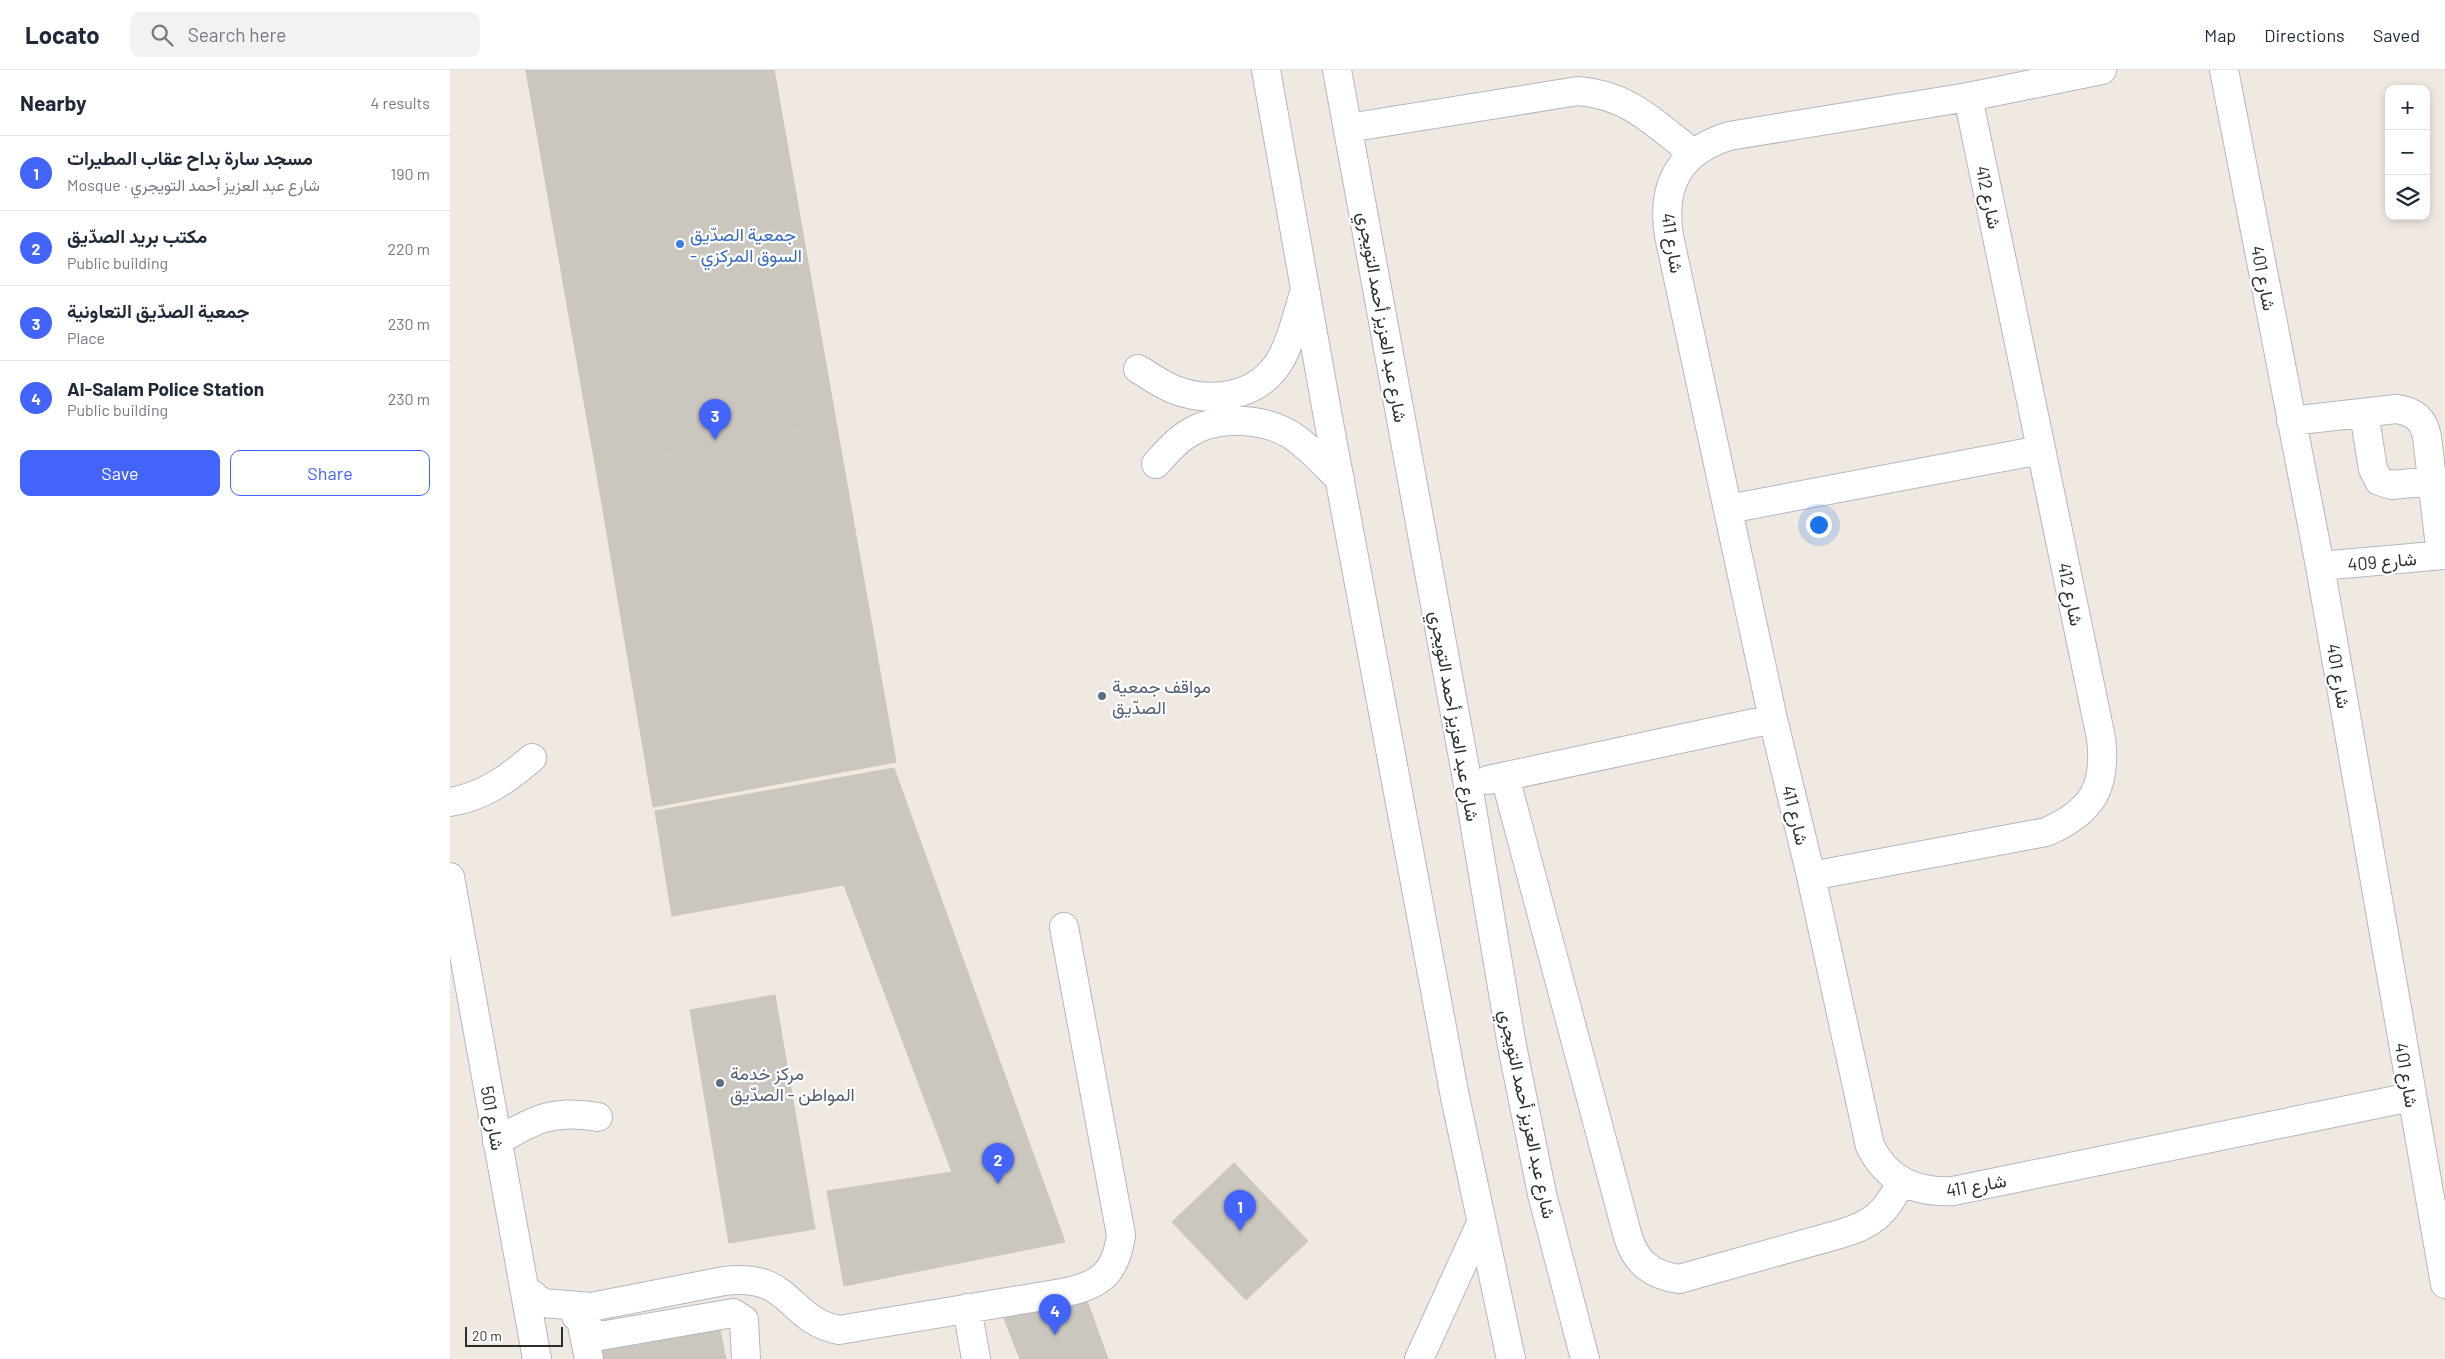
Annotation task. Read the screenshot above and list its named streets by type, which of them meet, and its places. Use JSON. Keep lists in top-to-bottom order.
{
  "streets": {
    "street": [
      "شارع 412",
      "شارع 411",
      "شارع 401",
      "شارع عبد العزيز أحمد التويجري",
      "شارع 409",
      "شارع 501"
    ]
  },
  "crossings": [
    ["شارع 412", "شارع 411"],
    ["شارع 411", "شارع 401"],
    ["شارع 401", "شارع 409"]
  ],
  "places": ["جمعية الصدّيق - السوق المركزي", "مواقف جمعية الصدّيق", "مركز خدمة المواطن - الصدّيق"],
  "scale_bar": "20 m",
  "page": {
    "header": "Locato",
    "search": "Search here",
    "nav": ["Map", "Directions", "Saved"],
    "heading": ["Nearby", "4 results"],
    "map_buttons": ["+", "−"],
    "list": [
      {
        "mark": "1",
        "name": "مسجد سارة بداح عقاب المطيرات",
        "note": "Mosque · شارع عبد العزيز أحمد التويجري",
        "value": "190 m"
      },
      {
        "mark": "2",
        "name": "مكتب بريد الصدّيق",
        "note": "Public building",
        "value": "220 m"
      },
      {
        "mark": "3",
        "name": "جمعية الصدّيق التعاونية",
        "note": "Place",
        "value": "230 m"
      },
      {
        "mark": "4",
        "name": "Al-Salam Police Station",
        "note": "Public building",
        "value": "230 m"
      }
    ],
    "pins": [
      "3",
      "2",
      "1",
      "4"
    ],
    "buttons": ["Save", "Share"],
    "scale": "20 m"
  }
}
